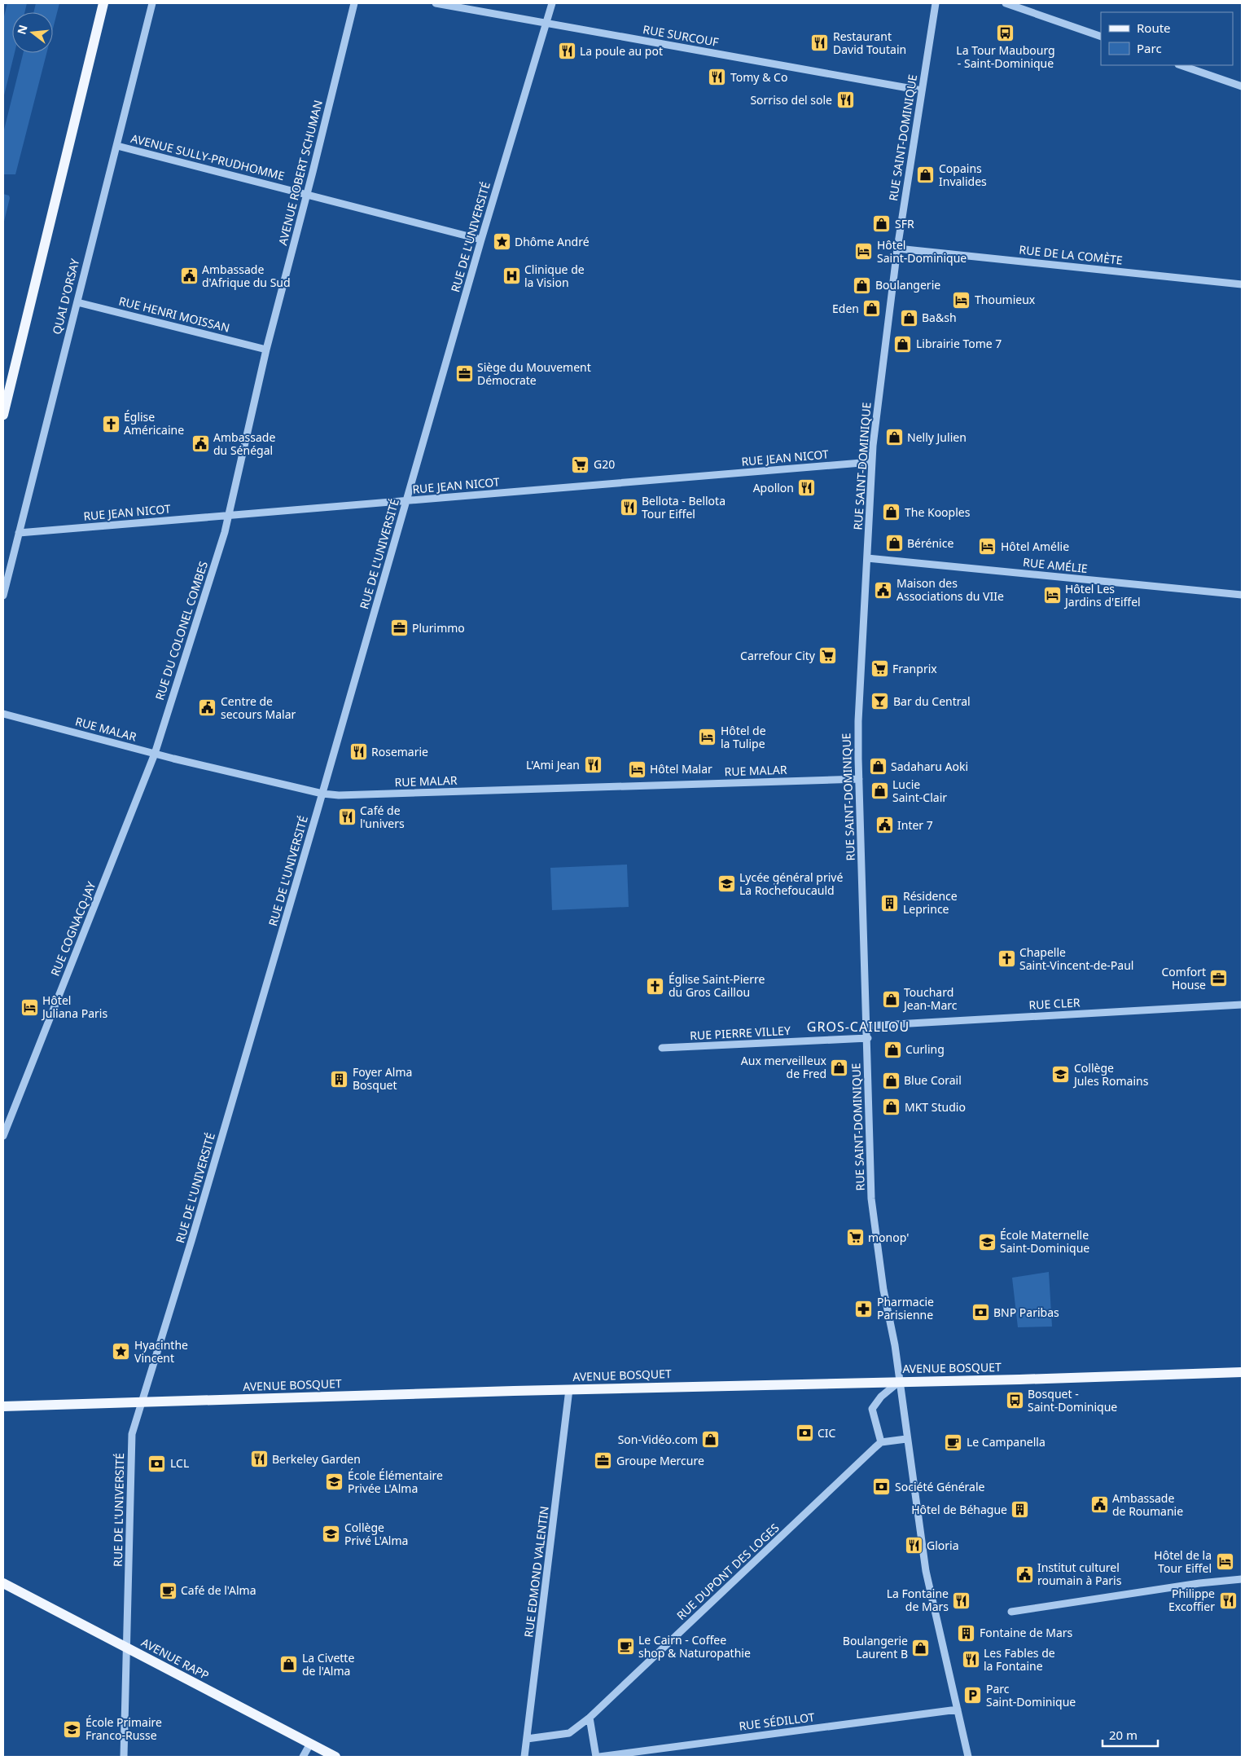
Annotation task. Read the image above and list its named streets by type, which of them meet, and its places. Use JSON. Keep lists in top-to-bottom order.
{
  "streets": {
    "main road": ["AVENUE BOSQUET", "AVENUE RAPP"],
    "street": [
      "RUE SURCOUF",
      "RUE SAINT-DOMINIQUE",
      "AVENUE SULLY-PRUDHOMME",
      "AVENUE ROBERT SCHUMAN",
      "RUE DE L'UNIVERSITÉ",
      "RUE DE LA COMÈTE",
      "QUAI D'ORSAY",
      "RUE HENRI MOISSAN",
      "RUE JEAN NICOT",
      "RUE AMÉLIE",
      "RUE DU COLONEL COMBES",
      "RUE MALAR",
      "RUE COGNACQ-JAY",
      "RUE CLER",
      "RUE PIERRE VILLEY",
      "RUE EDMOND VALENTIN",
      "RUE DUPONT DES LOGES",
      "RUE SÉDILLOT"
    ]
  },
  "crossings": [
    ["RUE SURCOUF", "RUE SAINT-DOMINIQUE"],
    ["RUE SURCOUF", "RUE DE L'UNIVERSITÉ"],
    ["RUE SAINT-DOMINIQUE", "RUE DE LA COMÈTE"],
    ["RUE SAINT-DOMINIQUE", "RUE JEAN NICOT"],
    ["RUE SAINT-DOMINIQUE", "RUE AMÉLIE"],
    ["RUE SAINT-DOMINIQUE", "RUE MALAR"],
    ["RUE SAINT-DOMINIQUE", "RUE CLER"],
    ["RUE SAINT-DOMINIQUE", "RUE PIERRE VILLEY"],
    ["RUE SAINT-DOMINIQUE", "AVENUE BOSQUET"],
    ["RUE SAINT-DOMINIQUE", "RUE SÉDILLOT"],
    ["AVENUE SULLY-PRUDHOMME", "AVENUE ROBERT SCHUMAN"],
    ["AVENUE SULLY-PRUDHOMME", "RUE DE L'UNIVERSITÉ"],
    ["AVENUE SULLY-PRUDHOMME", "QUAI D'ORSAY"],
    ["AVENUE ROBERT SCHUMAN", "RUE HENRI MOISSAN"],
    ["AVENUE ROBERT SCHUMAN", "RUE JEAN NICOT"],
    ["AVENUE ROBERT SCHUMAN", "RUE DU COLONEL COMBES"],
    ["RUE DE L'UNIVERSITÉ", "RUE JEAN NICOT"],
    ["RUE DE L'UNIVERSITÉ", "RUE MALAR"],
    ["RUE DE L'UNIVERSITÉ", "AVENUE BOSQUET"],
    ["RUE DE L'UNIVERSITÉ", "AVENUE RAPP"],
    ["QUAI D'ORSAY", "RUE HENRI MOISSAN"],
    ["QUAI D'ORSAY", "RUE JEAN NICOT"],
    ["RUE JEAN NICOT", "RUE DU COLONEL COMBES"],
    ["RUE DU COLONEL COMBES", "RUE MALAR"],
    ["RUE DU COLONEL COMBES", "RUE COGNACQ-JAY"],
    ["RUE MALAR", "RUE COGNACQ-JAY"],
    ["AVENUE BOSQUET", "RUE EDMOND VALENTIN"],
    ["RUE EDMOND VALENTIN", "RUE DUPONT DES LOGES"]
  ],
  "districts": ["GROS-CAILLOU"],
  "places": {
    "bus stop": ["La Tour Maubourg - Saint-Dominique", "Bosquet - Saint-Dominique"],
    "restaurant": [
      "Restaurant David Toutain",
      "La poule au pot",
      "Tomy & Co",
      "Sorriso del sole",
      "Apollon",
      "Bellota - Bellota Tour Eiffel",
      "Rosemarie",
      "L'Ami Jean",
      "Café de l'univers",
      "Berkeley Garden",
      "Gloria",
      "La Fontaine de Mars",
      "Philippe Excoffier",
      "Les Fables de la Fontaine"
    ],
    "shop": [
      "Copains Invalides",
      "SFR",
      "Boulangerie",
      "Eden",
      "Ba&sh",
      "Librairie Tome 7",
      "Nelly Julien",
      "The Kooples",
      "Bérénice",
      "Sadaharu Aoki",
      "Lucie Saint-Clair",
      "Touchard Jean-Marc",
      "Curling",
      "Aux merveilleux de Fred",
      "Blue Corail",
      "MKT Studio",
      "Son-Vidéo.com",
      "Boulangerie Laurent B",
      "La Civette de l'Alma"
    ],
    "place": ["Dhôme André", "Hyacinthe Vincent"],
    "hotel": [
      "Hôtel Saint-Dominique",
      "Thoumieux",
      "Hôtel Amélie",
      "Hôtel Les Jardins d'Eiffel",
      "Hôtel de la Tulipe",
      "Hôtel Malar",
      "Hôtel Juliana Paris",
      "Hôtel de la Tour Eiffel"
    ],
    "public building": [
      "Ambassade d'Afrique du Sud",
      "Ambassade du Sénégal",
      "Maison des Associations du VIIe",
      "Centre de secours Malar",
      "Inter 7",
      "Ambassade de Roumanie",
      "Institut culturel roumain à Paris"
    ],
    "hospital": ["Clinique de la Vision"],
    "office": [
      "Siège du Mouvement Démocrate",
      "Plurimmo",
      "Comfort House",
      "Groupe Mercure"
    ],
    "church": ["Église Américaine", "Chapelle Saint-Vincent-de-Paul", "Église Saint-Pierre du Gros Caillou"],
    "supermarket": [
      "G20",
      "Carrefour City",
      "Franprix",
      "monop'"
    ],
    "bar": ["Bar du Central"],
    "school or university": [
      "Lycée général privé La Rochefoucauld",
      "Collège Jules Romains",
      "École Maternelle Saint-Dominique",
      "École Élémentaire Privée L'Alma",
      "Collège Privé L'Alma",
      "École Primaire Franco-Russe"
    ],
    "building": [
      "Résidence Leprince",
      "Foyer Alma Bosquet",
      "Hôtel de Béhague",
      "Fontaine de Mars"
    ],
    "pharmacy": ["Pharmacie Parisienne"],
    "bank": [
      "BNP Paribas",
      "CIC",
      "LCL",
      "Société Générale"
    ],
    "cafe": ["Le Campanella", "Café de l'Alma", "Le Cairn - Coffee shop & Naturopathie"],
    "parking": ["Parc Saint-Dominique"]
  },
  "legend": ["Route", "Parc"],
  "scale_bar": "20 m",
  "north": "left"
}
